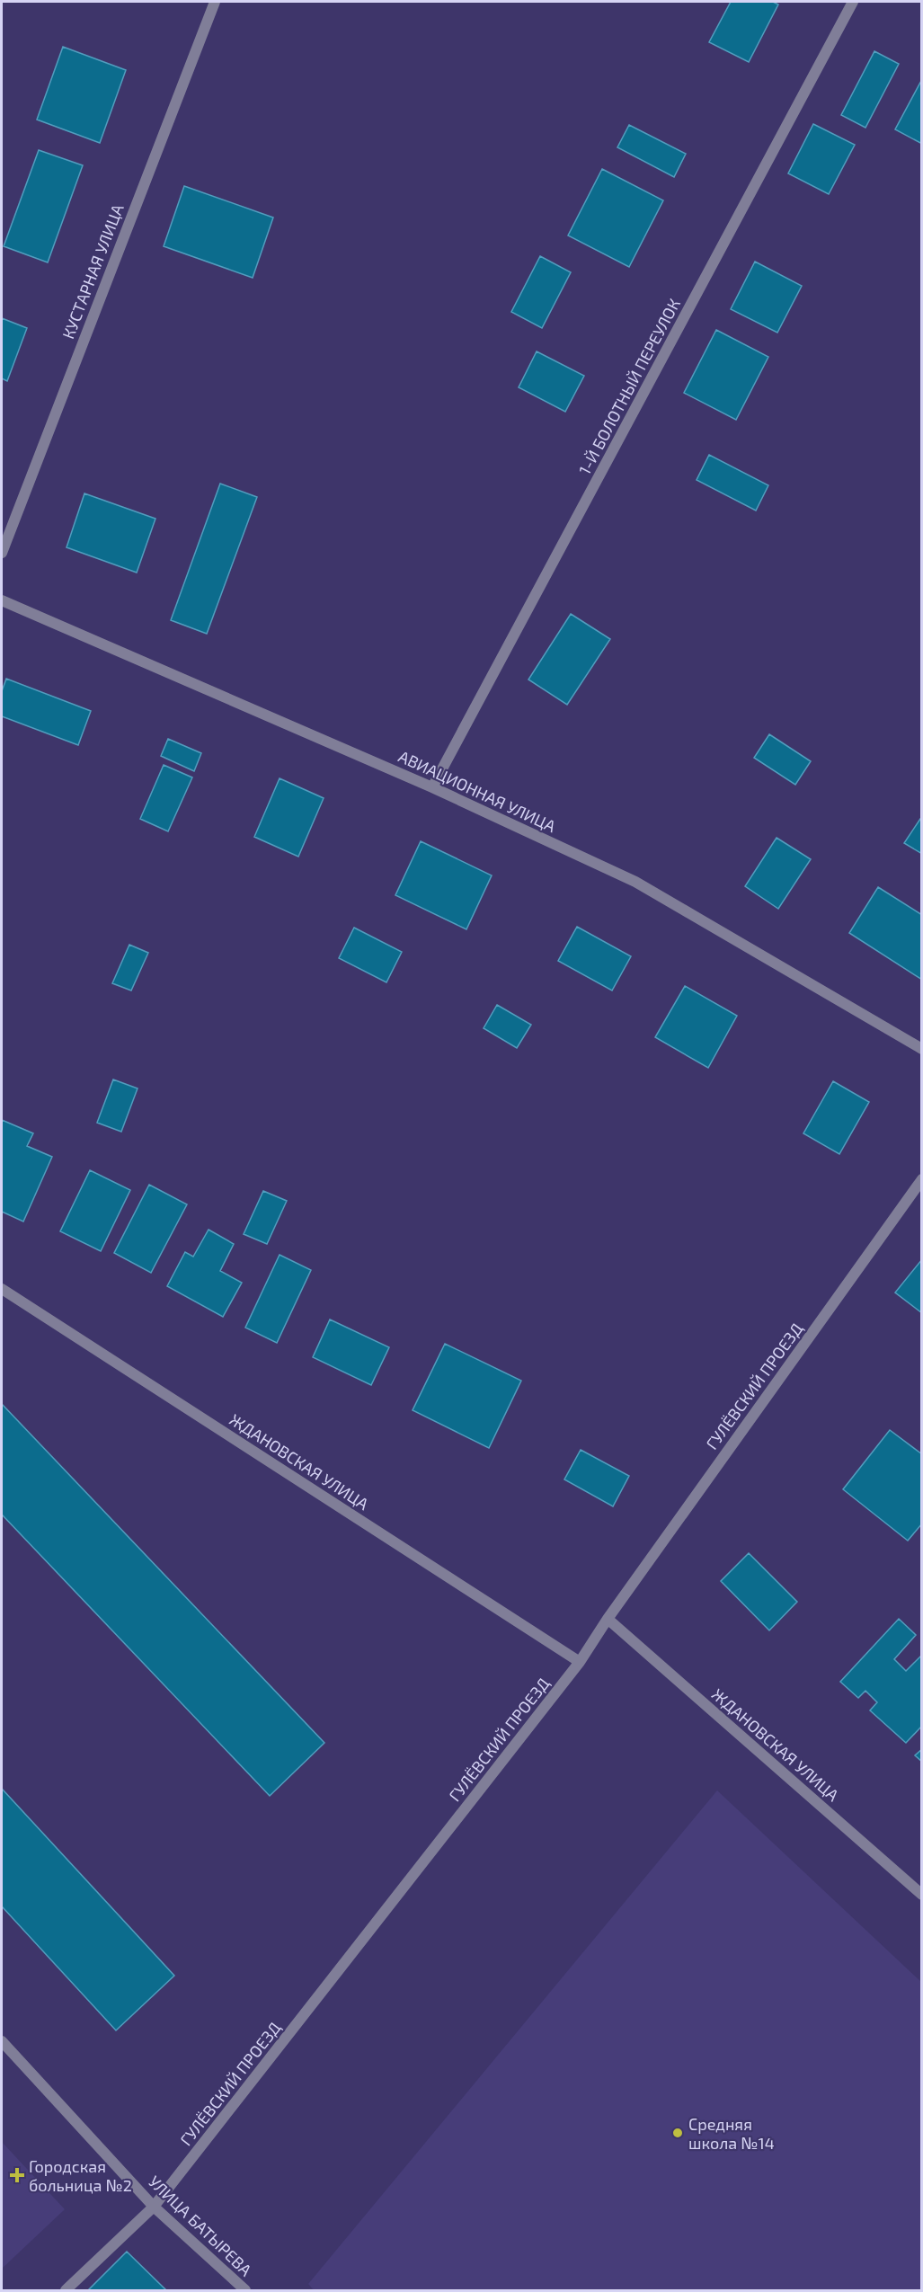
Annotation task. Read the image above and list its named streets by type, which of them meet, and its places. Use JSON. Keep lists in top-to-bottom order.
{
  "streets": {
    "street": [
      "КУСТАРНАЯ УЛИЦА",
      "1-Й БОЛОТНЫЙ ПЕРЕУЛОК",
      "АВИАЦИОННАЯ УЛИЦА",
      "ГУЛЁВСКИЙ ПРОЕЗД",
      "ЖДАНОВСКАЯ УЛИЦА",
      "УЛИЦА БАТЫРЕВА"
    ]
  },
  "crossings": [
    ["1-Й БОЛОТНЫЙ ПЕРЕУЛОК", "АВИАЦИОННАЯ УЛИЦА"],
    ["ГУЛЁВСКИЙ ПРОЕЗД", "ЖДАНОВСКАЯ УЛИЦА"],
    ["ГУЛЁВСКИЙ ПРОЕЗД", "УЛИЦА БАТЫРЕВА"]
  ],
  "places": {
    "other": ["Средняя школа №14"],
    "health": ["Городская больница №2"]
  }
}
